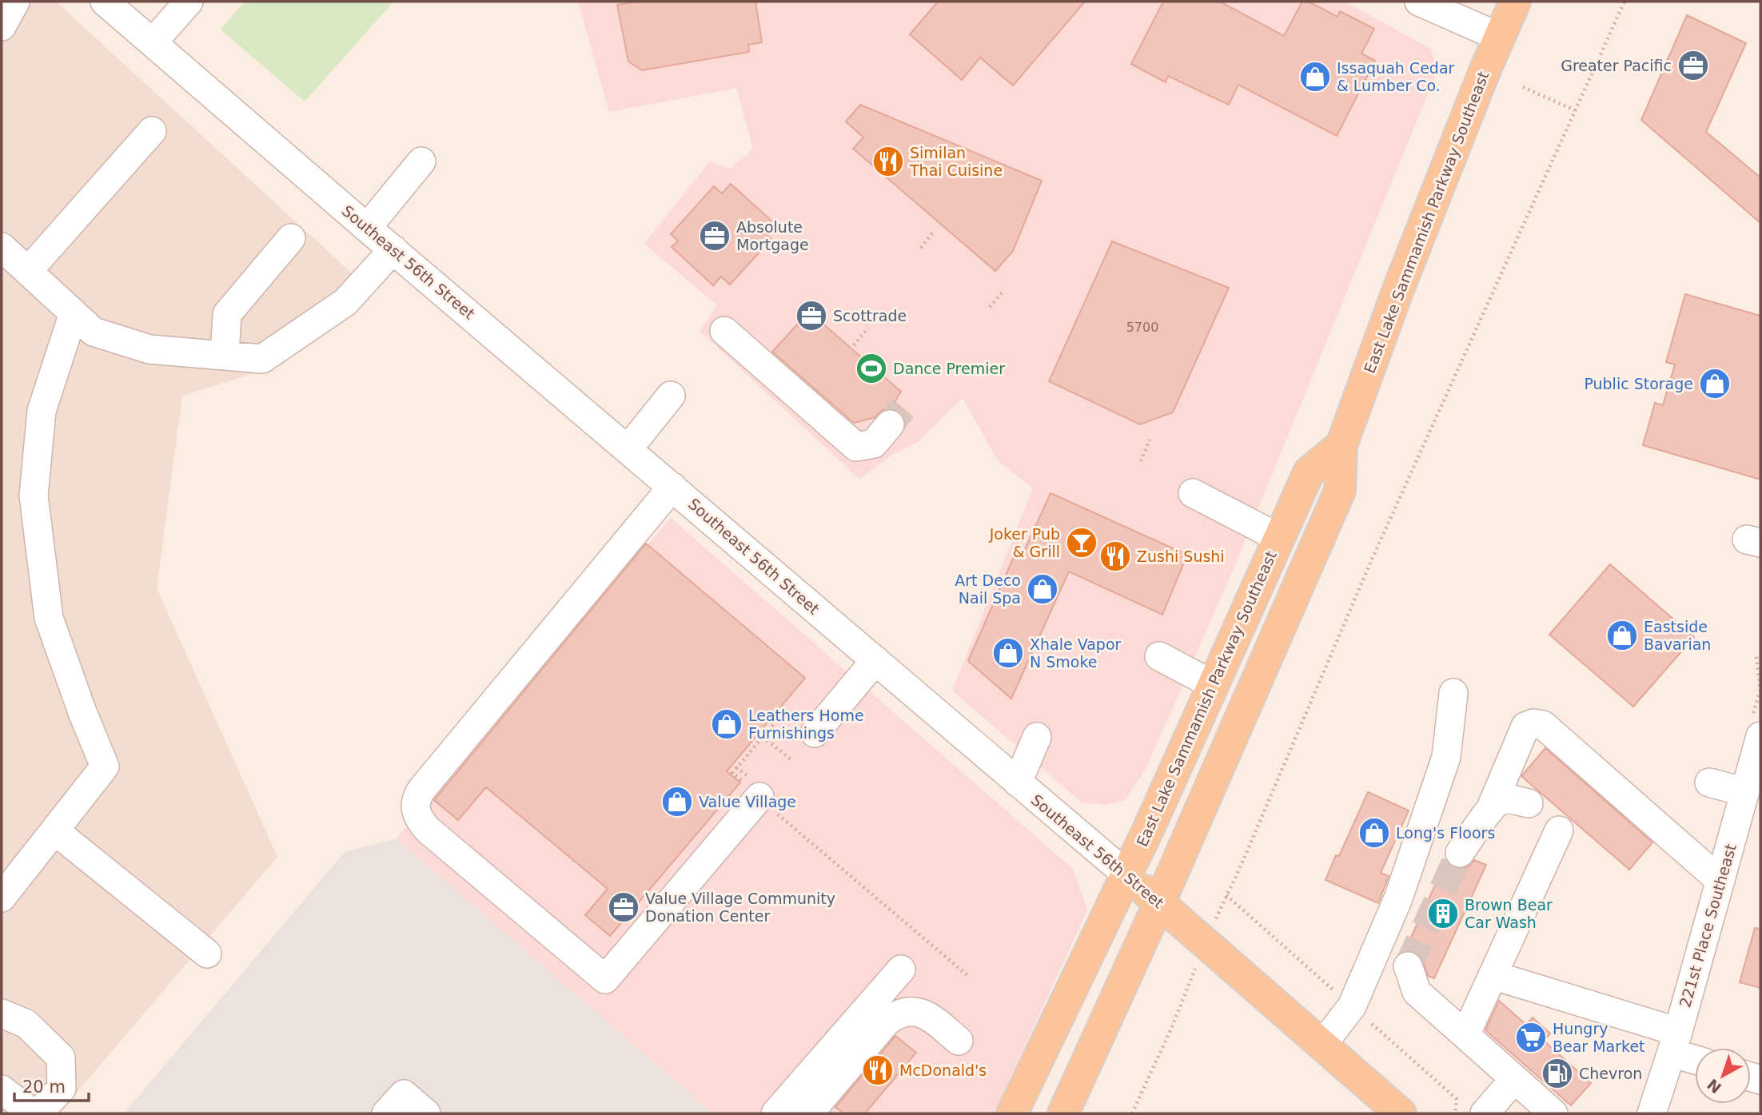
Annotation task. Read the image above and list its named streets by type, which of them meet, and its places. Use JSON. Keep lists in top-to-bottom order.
{
  "streets": {
    "main road": ["East Lake Sammamish Parkway Southeast", "Southeast 56th Street"],
    "street": ["221st Place Southeast"]
  },
  "crossings": [
    ["East Lake Sammamish Parkway Southeast", "Southeast 56th Street"]
  ],
  "places": {
    "office": [
      "Greater Pacific",
      "Absolute Mortgage",
      "Scottrade",
      "Value Village Community Donation Center"
    ],
    "shop": [
      "Issaquah Cedar & Lumber Co.",
      "Public Storage",
      "Art Deco Nail Spa",
      "Eastside Bavarian",
      "Xhale Vapor N Smoke",
      "Leathers Home Furnishings",
      "Value Village",
      "Long's Floors"
    ],
    "restaurant": ["Similan Thai Cuisine", "Zushi Sushi", "McDonald's"],
    "sports": ["Dance Premier"],
    "bar": ["Joker Pub & Grill"],
    "building": ["Brown Bear Car Wash"],
    "supermarket": ["Hungry Bear Market"],
    "fuel station": ["Chevron"]
  },
  "house_numbers": ["5700"],
  "scale_bar": "20 m",
  "north": "bottom left"
}
